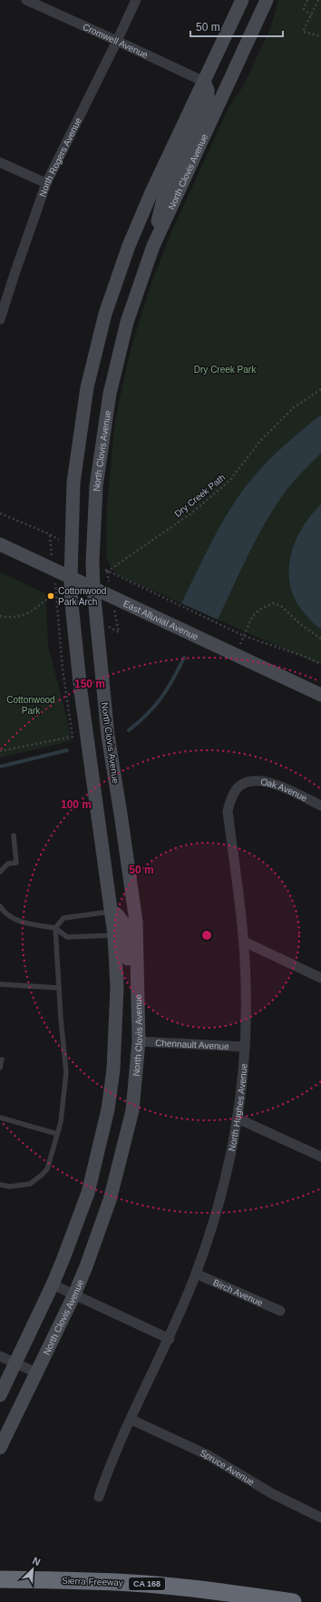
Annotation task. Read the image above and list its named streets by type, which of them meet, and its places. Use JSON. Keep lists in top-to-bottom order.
{
  "streets": {
    "highway": ["Sierra Freeway", "CA 168"],
    "main road": ["North Clovis Avenue", "East Alluvial Avenue"],
    "street": [
      "Cromwell Avenue",
      "North Rogers Avenue",
      "Oak Avenue",
      "Chennault Avenue",
      "North Hughes Avenue",
      "Birch Avenue",
      "Spruce Avenue"
    ],
    "path": ["Dry Creek Path"]
  },
  "crossings": [
    ["Cromwell Avenue", "North Rogers Avenue"],
    ["North Clovis Avenue", "East Alluvial Avenue"],
    ["North Clovis Avenue", "Chennault Avenue"],
    ["Oak Avenue", "North Hughes Avenue"],
    ["Chennault Avenue", "North Hughes Avenue"],
    ["North Hughes Avenue", "Birch Avenue"],
    ["North Hughes Avenue", "Spruce Avenue"]
  ],
  "parks": ["Dry Creek Park", "Cottonwood Park"],
  "places": ["Cottonwood Park Arch"],
  "scale_bar": "50 m",
  "north": "top right",
  "rings": ["150 m", "100 m", "50 m"]
}
